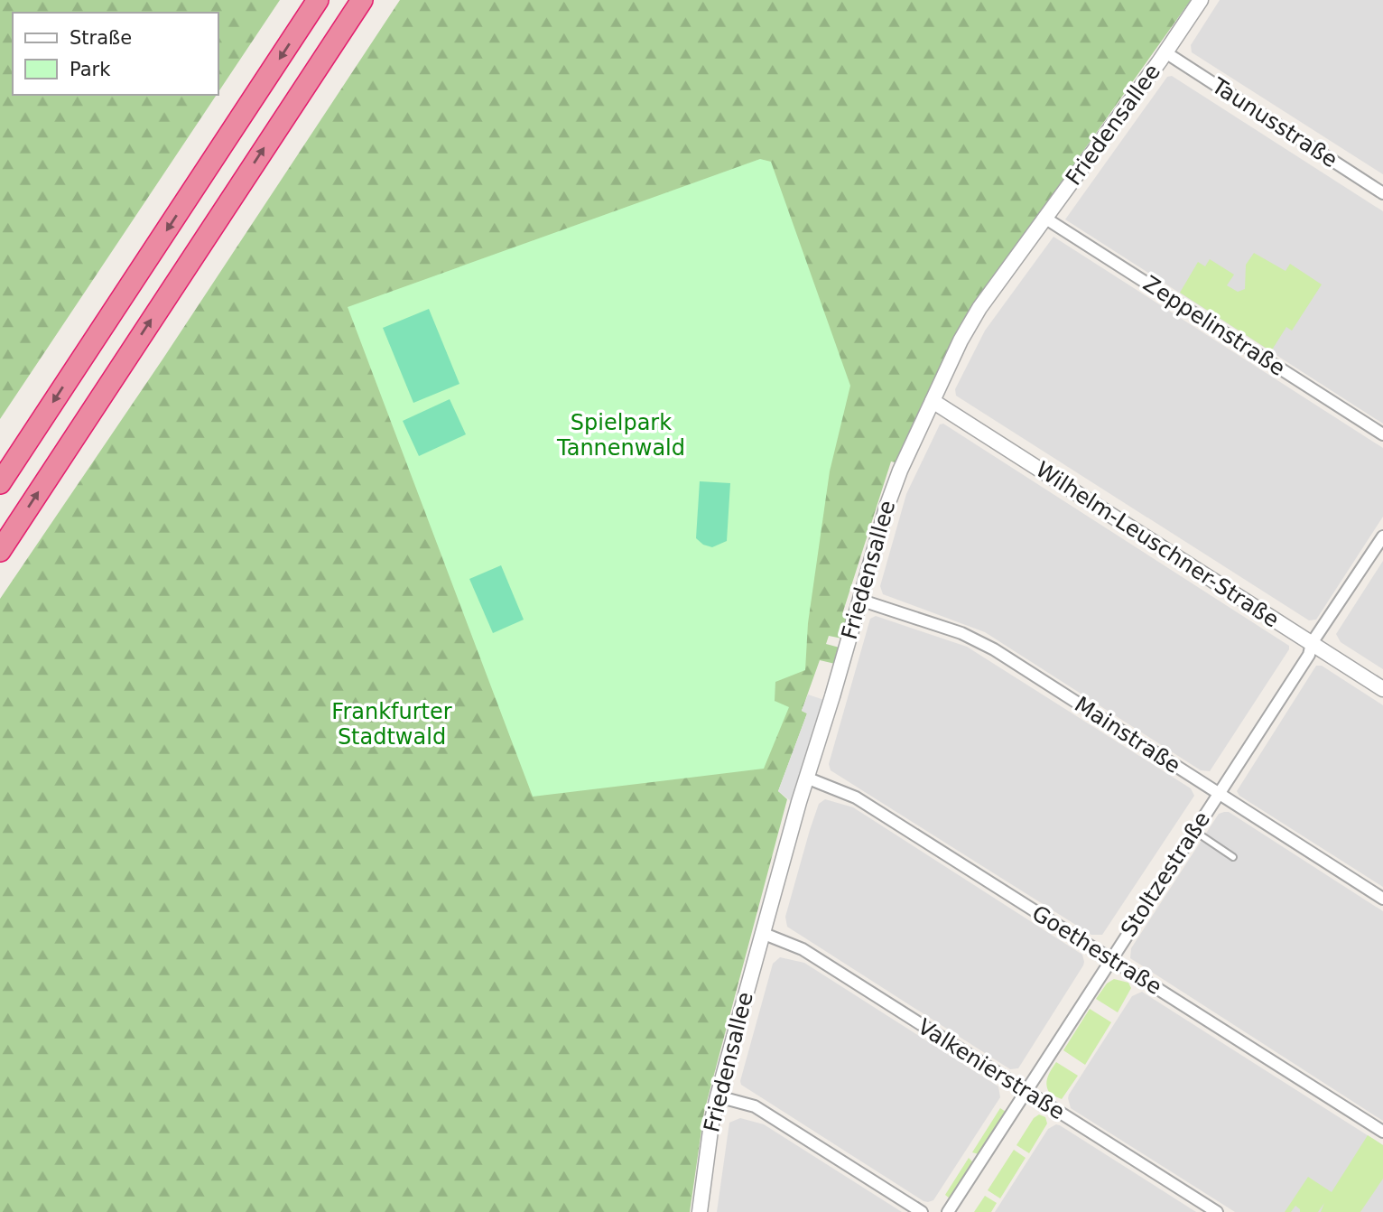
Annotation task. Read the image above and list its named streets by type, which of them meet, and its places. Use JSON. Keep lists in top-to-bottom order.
{
  "streets": {
    "street": [
      "Taunusstraße",
      "Friedensallee",
      "Zeppelinstraße",
      "Wilhelm-Leuschner-Straße",
      "Mainstraße",
      "Stoltzestraße",
      "Goethestraße",
      "Valkenierstraße"
    ]
  },
  "crossings": [
    ["Taunusstraße", "Friedensallee"],
    ["Friedensallee", "Zeppelinstraße"],
    ["Friedensallee", "Wilhelm-Leuschner-Straße"],
    ["Friedensallee", "Mainstraße"],
    ["Friedensallee", "Goethestraße"],
    ["Friedensallee", "Valkenierstraße"],
    ["Wilhelm-Leuschner-Straße", "Stoltzestraße"],
    ["Mainstraße", "Stoltzestraße"],
    ["Stoltzestraße", "Goethestraße"],
    ["Stoltzestraße", "Valkenierstraße"]
  ],
  "parks": ["Spielpark Tannenwald", "Frankfurter Stadtwald"],
  "legend": ["Straße", "Park"]
}
